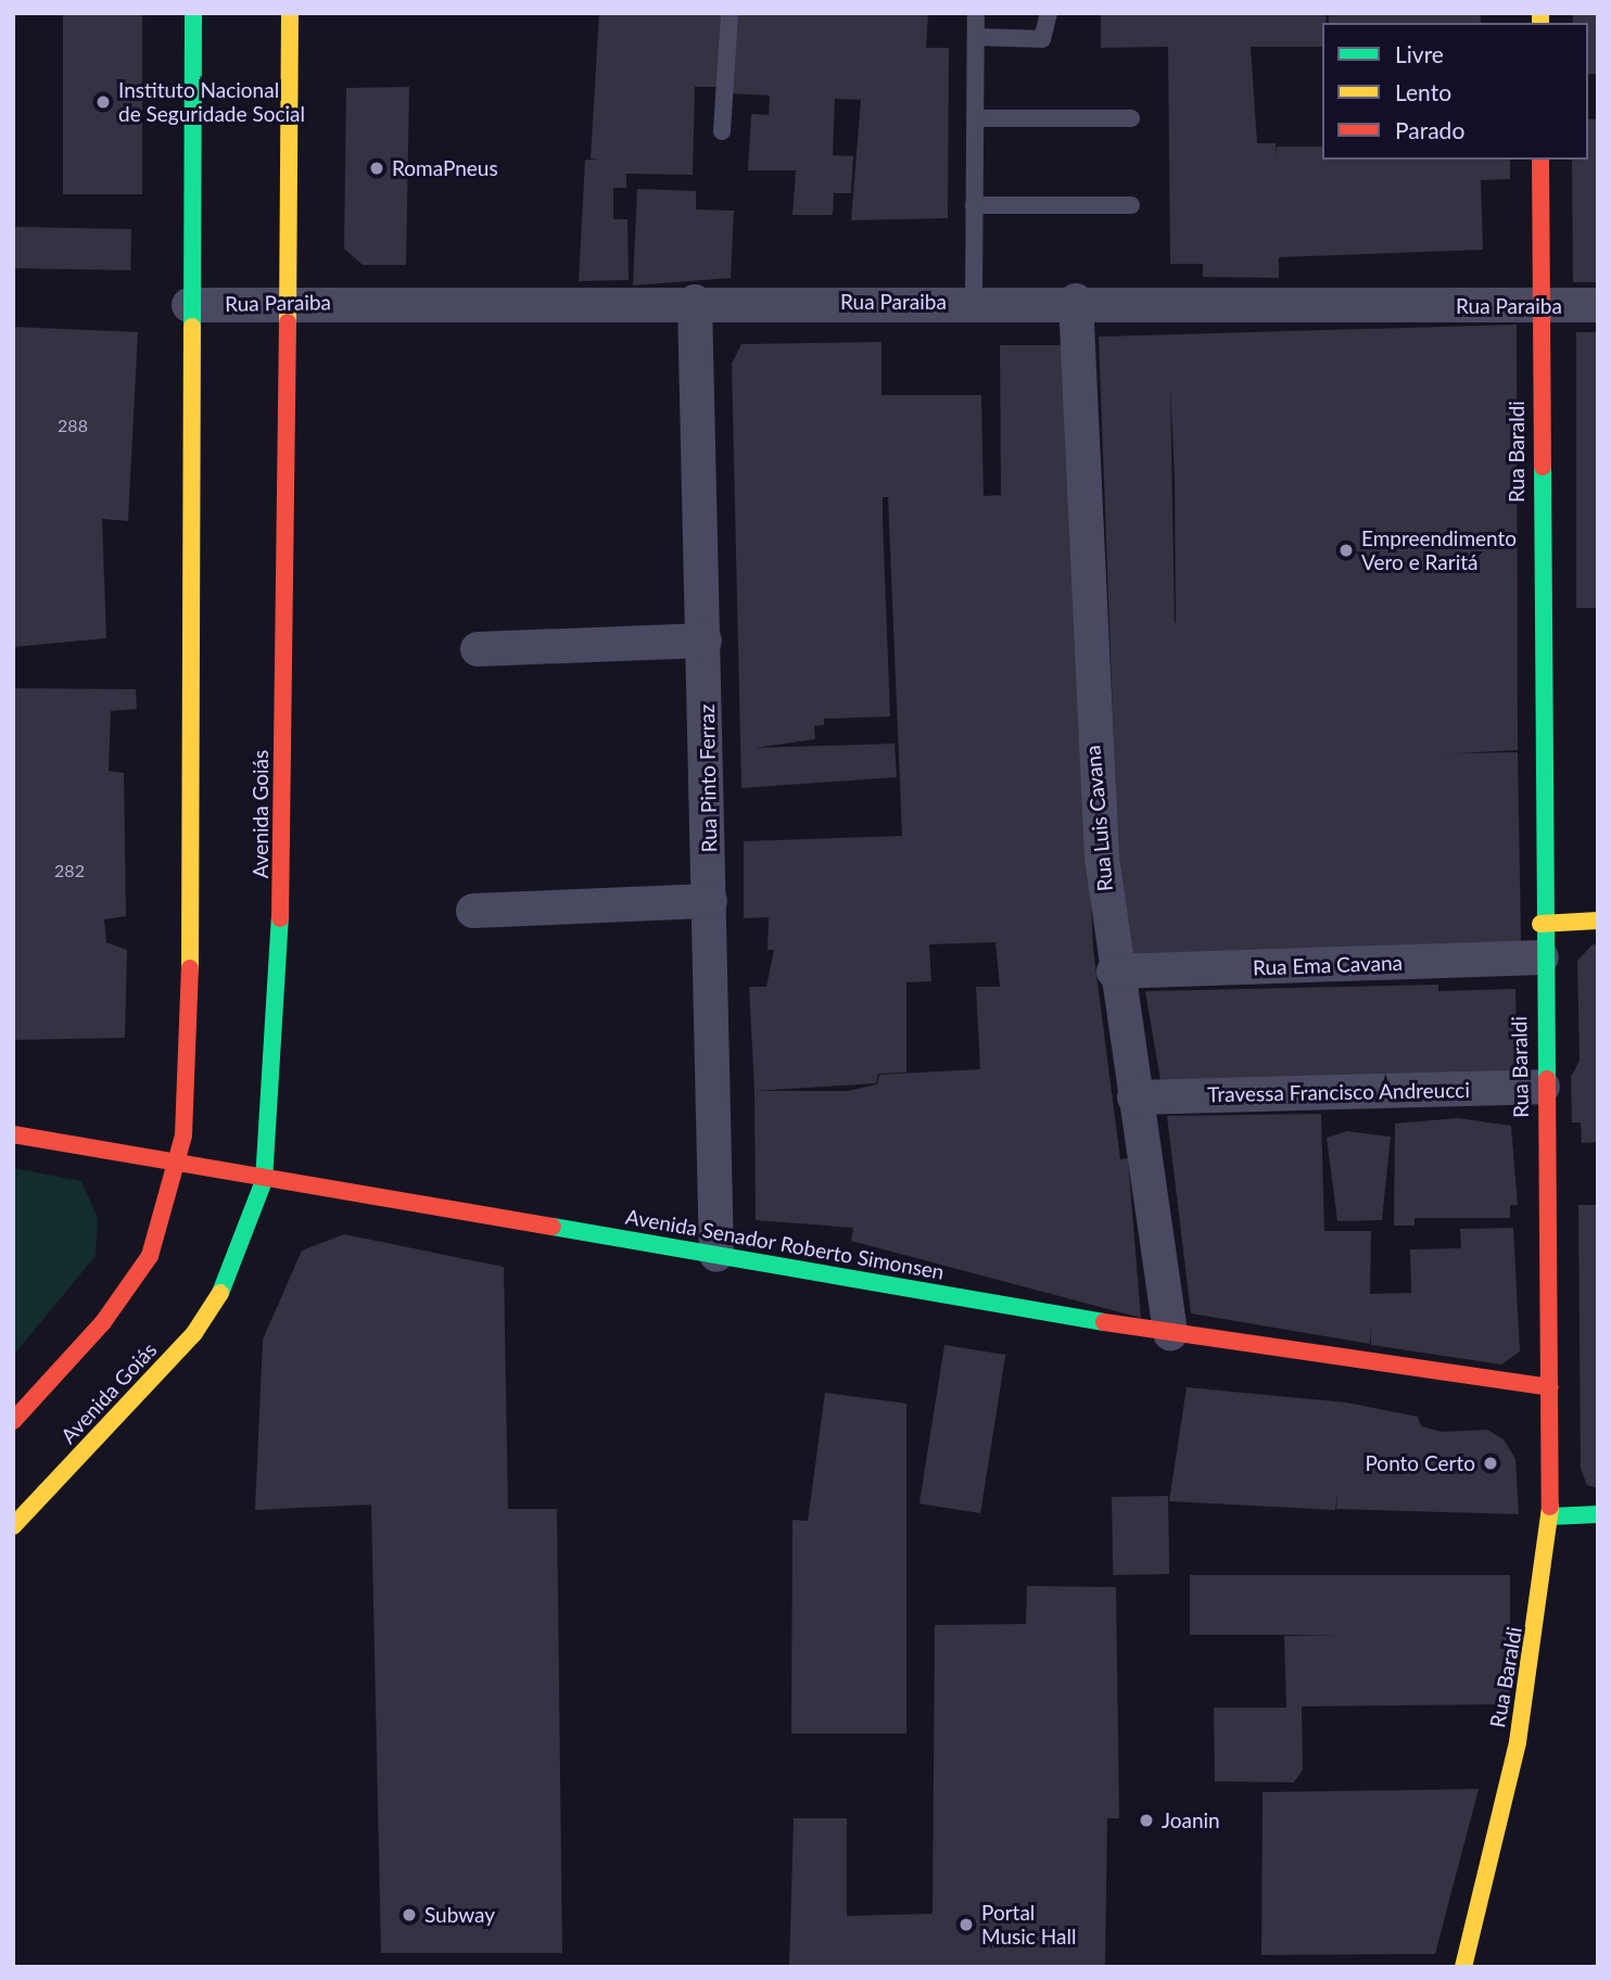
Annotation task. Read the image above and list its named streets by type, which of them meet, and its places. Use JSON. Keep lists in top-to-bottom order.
{
  "streets": {
    "street": [
      "Rua Paraiba",
      "Rua Baraldi",
      "Rua Pinto Ferraz",
      "Avenida Goiás",
      "Rua Luis Cavana",
      "Rua Ema Cavana",
      "Travessa Francisco Andreucci",
      "Avenida Senador Roberto Simonsen"
    ]
  },
  "crossings": [
    ["Rua Paraiba", "Rua Baraldi"],
    ["Rua Paraiba", "Rua Pinto Ferraz"],
    ["Rua Paraiba", "Avenida Goiás"],
    ["Rua Paraiba", "Rua Luis Cavana"],
    ["Rua Baraldi", "Rua Ema Cavana"],
    ["Rua Baraldi", "Travessa Francisco Andreucci"],
    ["Rua Baraldi", "Avenida Senador Roberto Simonsen"],
    ["Rua Pinto Ferraz", "Avenida Senador Roberto Simonsen"],
    ["Avenida Goiás", "Avenida Senador Roberto Simonsen"],
    ["Rua Luis Cavana", "Rua Ema Cavana"],
    ["Rua Luis Cavana", "Travessa Francisco Andreucci"],
    ["Rua Luis Cavana", "Avenida Senador Roberto Simonsen"]
  ],
  "places": [
    "Instituto Nacional de Seguridade Social",
    "RomaPneus",
    "Empreendimento Vero e Raritá",
    "Ponto Certo",
    "Joanin",
    "Subway",
    "Portal Music Hall"
  ],
  "house_numbers": ["288", "282"],
  "legend": ["Livre", "Lento", "Parado"]
}
